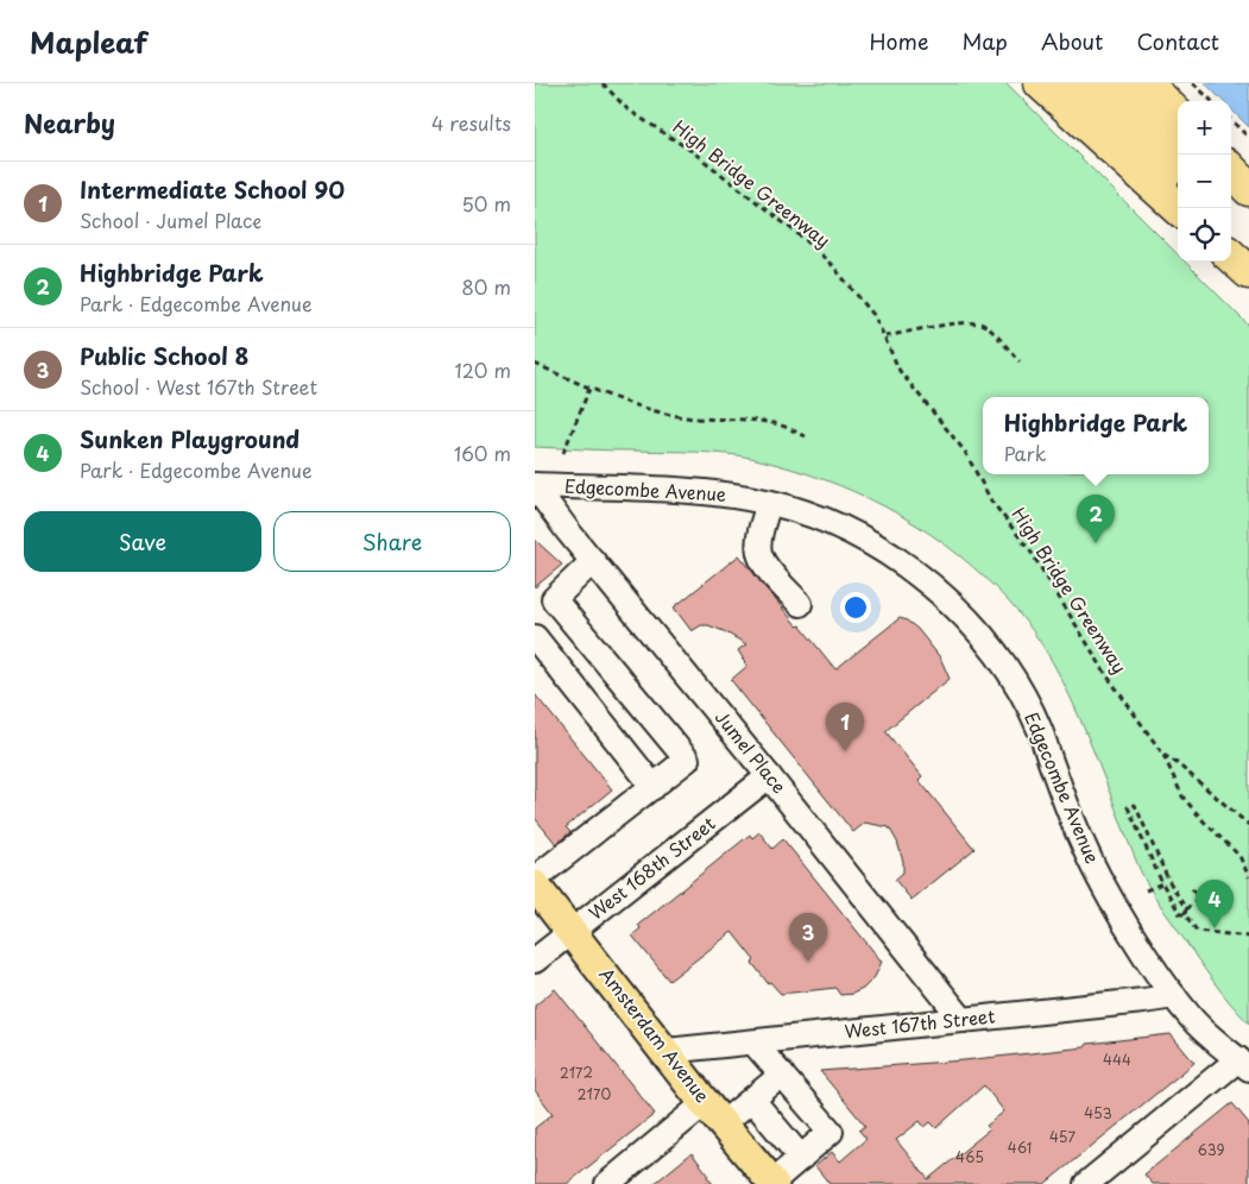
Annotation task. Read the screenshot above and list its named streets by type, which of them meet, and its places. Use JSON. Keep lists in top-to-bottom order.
{
  "streets": {
    "main road": ["Amsterdam Avenue"],
    "street": [
      "Edgecombe Avenue",
      "Jumel Place",
      "West 168th Street",
      "West 167th Street"
    ],
    "path": ["High Bridge Greenway"]
  },
  "crossings": [
    ["Edgecombe Avenue", "Jumel Place"],
    ["Edgecombe Avenue", "West 167th Street"],
    ["Jumel Place", "West 168th Street"],
    ["Jumel Place", "West 167th Street"],
    ["West 168th Street", "Amsterdam Avenue"],
    ["West 167th Street", "Amsterdam Avenue"]
  ],
  "house_numbers": [
    "444",
    "2172",
    "2170",
    "453",
    "457",
    "461",
    "639",
    "465"
  ],
  "page": {
    "header": "Mapleaf",
    "nav": [
      "Home",
      "Map",
      "About",
      "Contact"
    ],
    "heading": ["Nearby", "4 results"],
    "map_buttons": ["+", "−"],
    "list": [
      {
        "mark": "1",
        "name": "Intermediate School 90",
        "note": "School · Jumel Place",
        "value": "50 m"
      },
      {
        "mark": "2",
        "name": "Highbridge Park",
        "note": "Park · Edgecombe Avenue",
        "value": "80 m"
      },
      {
        "mark": "3",
        "name": "Public School 8",
        "note": "School · West 167th Street",
        "value": "120 m"
      },
      {
        "mark": "4",
        "name": "Sunken Playground",
        "note": "Park · Edgecombe Avenue",
        "value": "160 m"
      }
    ],
    "popup": ["Highbridge Park", "Park"],
    "buttons": ["Save", "Share"],
    "pins": [
      "2",
      "1",
      "4",
      "3"
    ]
  }
}
